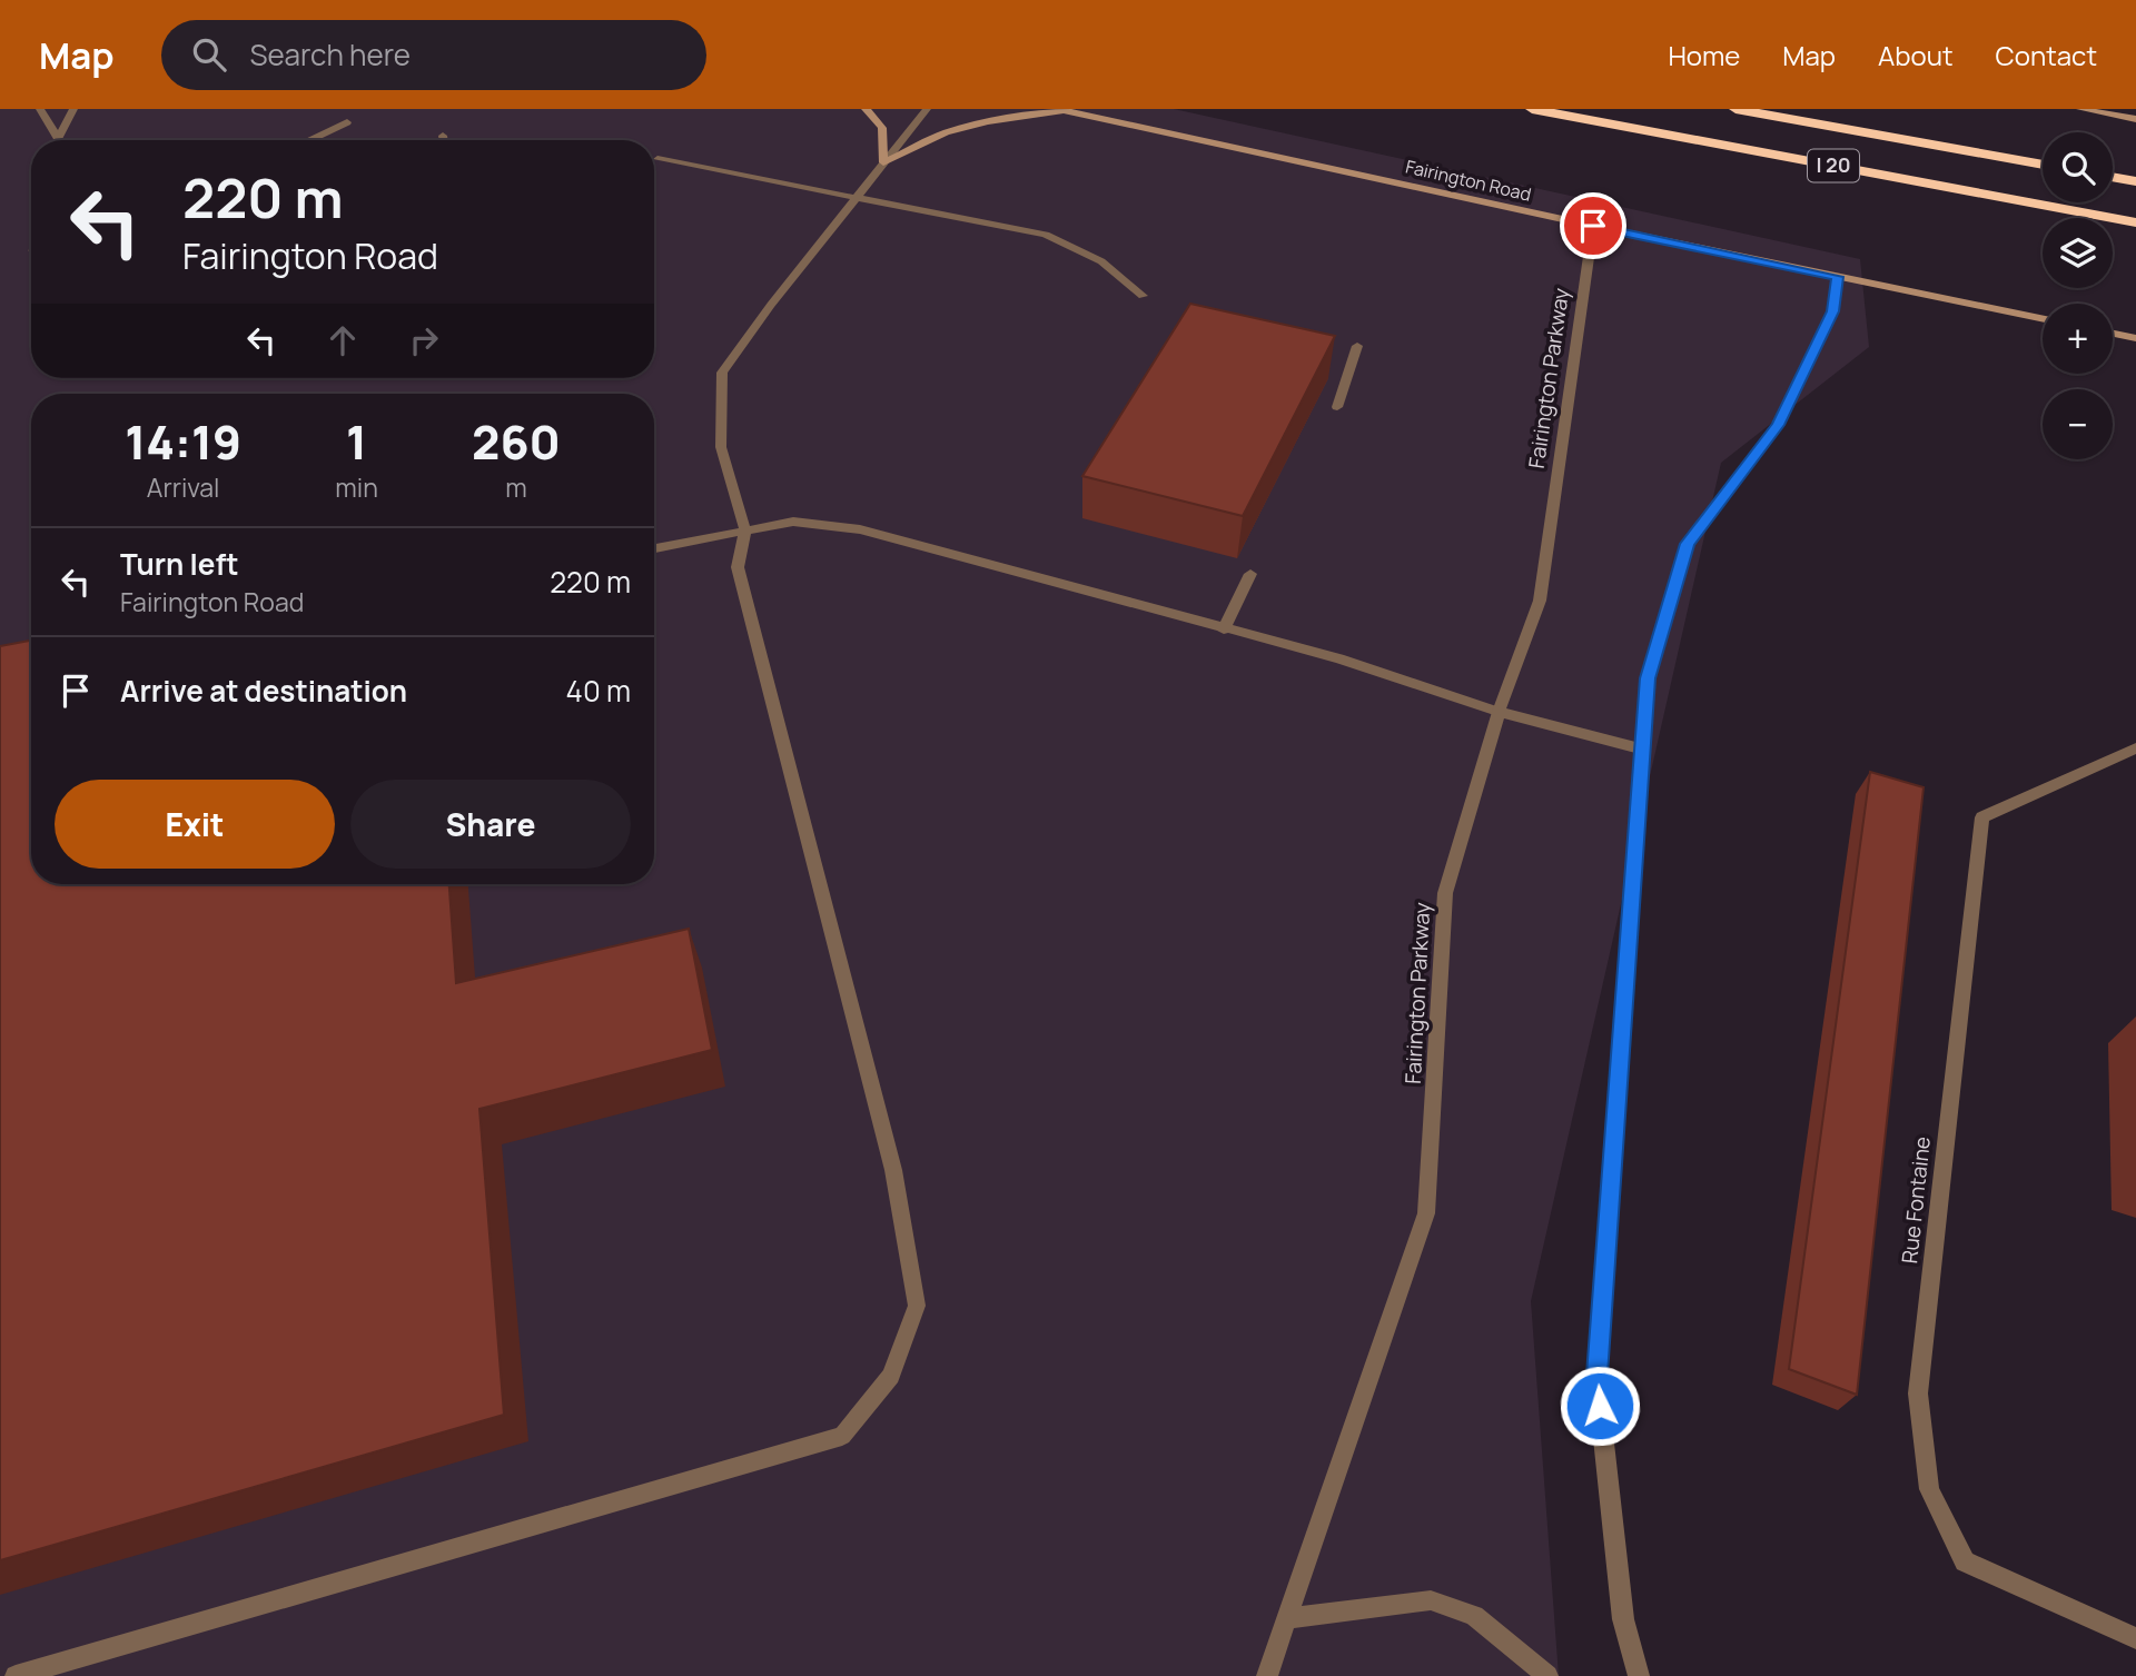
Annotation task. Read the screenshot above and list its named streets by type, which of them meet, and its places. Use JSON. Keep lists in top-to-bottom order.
{
  "streets": {
    "highway": ["I 20"],
    "street": ["Fairington Road", "Fairington Parkway", "Rue Fontaine"]
  },
  "crossings": [
    ["Fairington Road", "Fairington Parkway"]
  ],
  "page": {
    "header": "Map",
    "search": "Search here",
    "nav": [
      "Home",
      "Map",
      "About",
      "Contact"
    ],
    "map_buttons": ["+", "−"],
    "turn": ["220 m", "Fairington Road"],
    "eta": [
      "14:19",
      "Arrival",
      "1",
      "min",
      "260",
      "m"
    ],
    "list": [
      {
        "name": "Turn left",
        "note": "Fairington Road",
        "value": "220 m"
      },
      {
        "name": "Arrive at destination",
        "value": "40 m"
      }
    ],
    "buttons": ["Exit", "Share"]
  }
}
